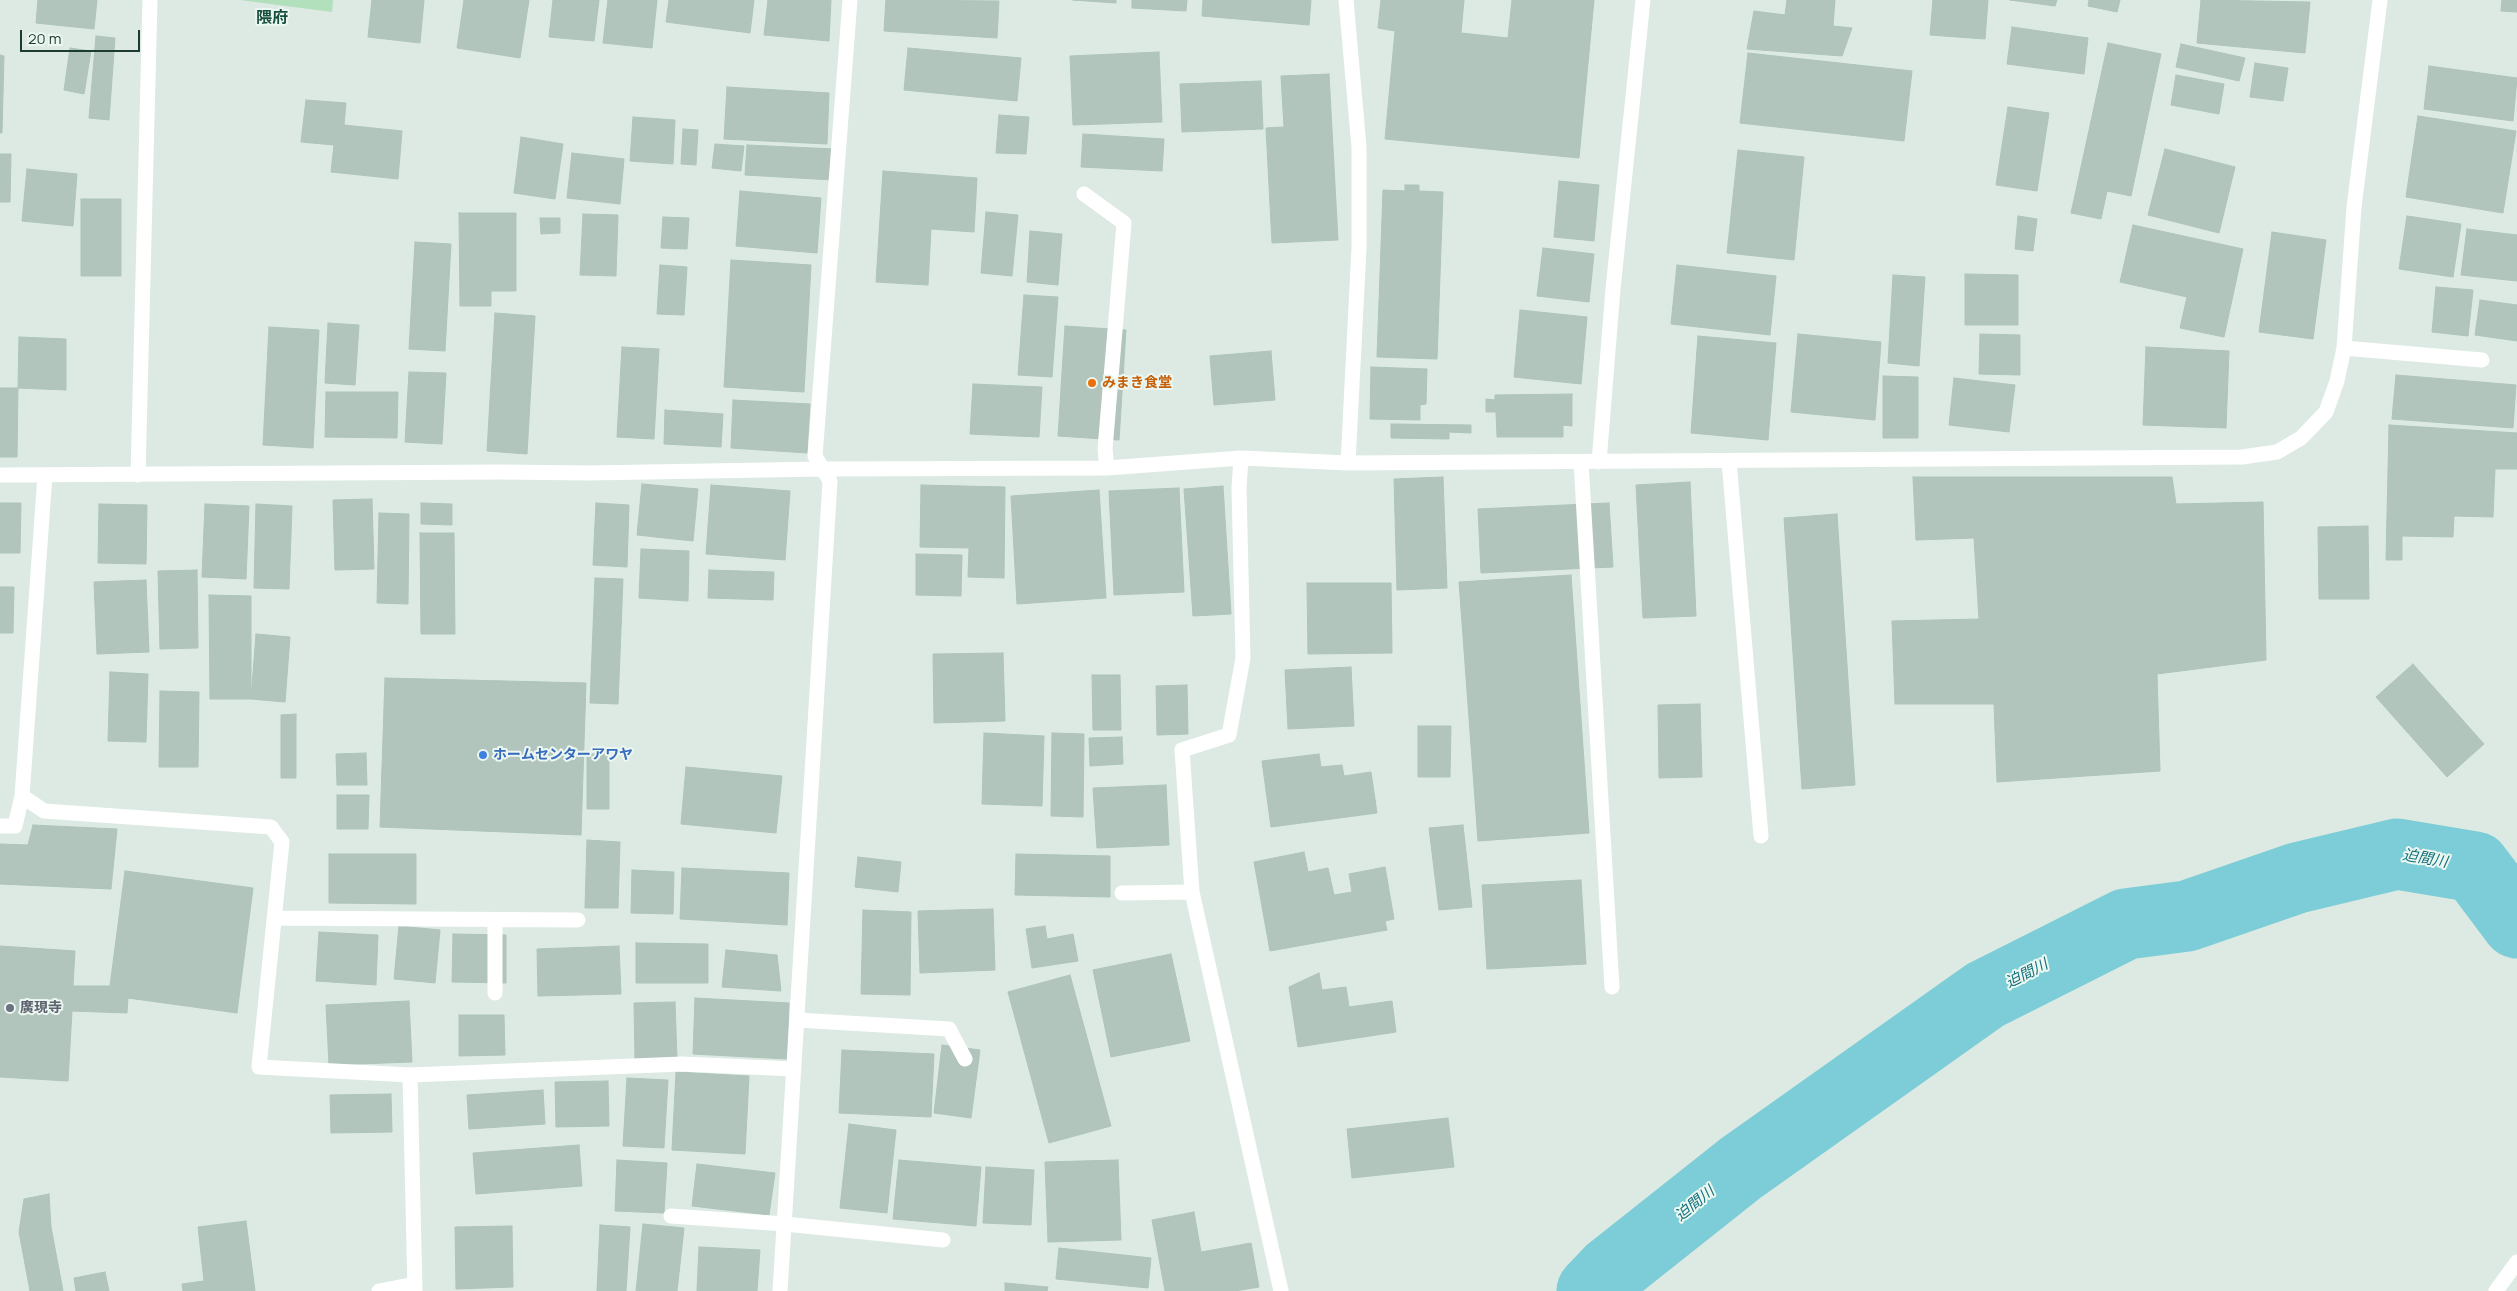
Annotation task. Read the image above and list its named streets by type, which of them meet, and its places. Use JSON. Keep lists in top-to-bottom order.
{
  "districts": ["隈府"],
  "water": ["迫間川"],
  "places": ["みまき食堂", "ホームセンターアワヤ", "廣現寺"],
  "scale_bar": "20 m"
}
